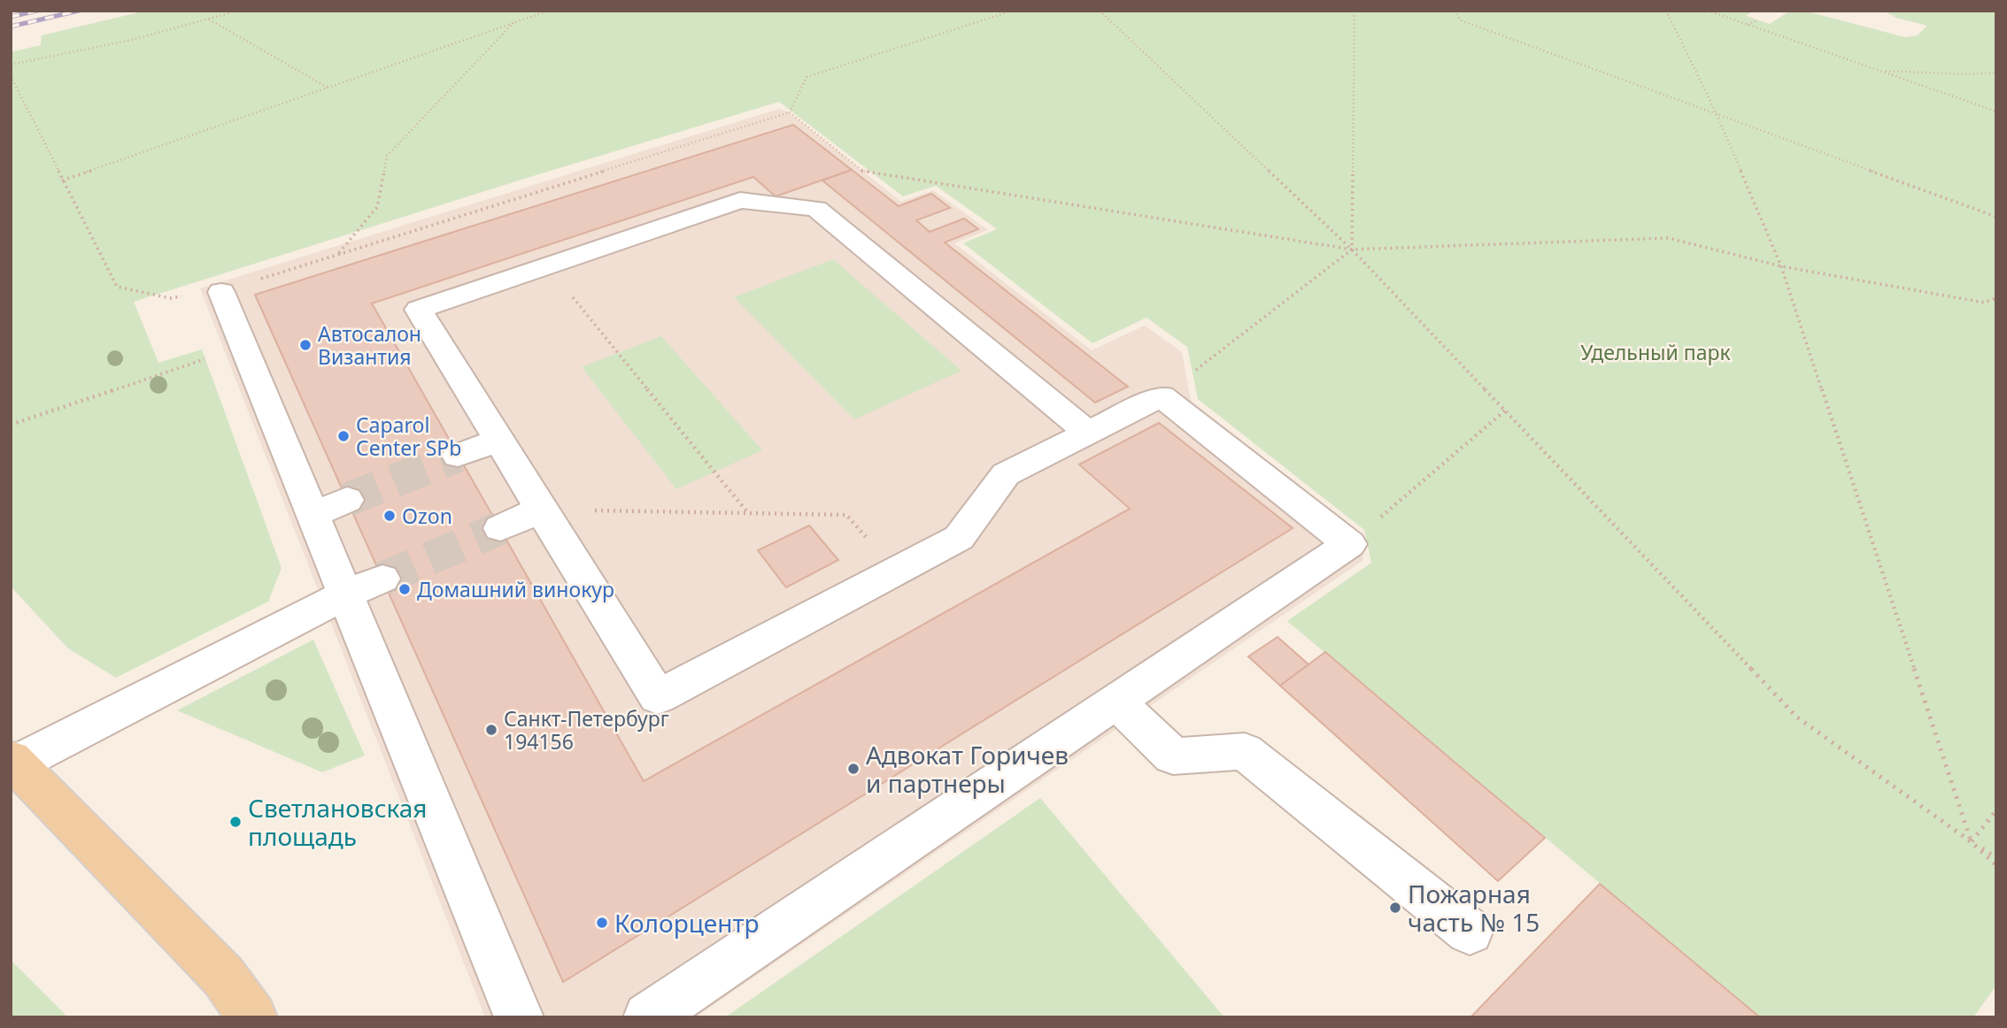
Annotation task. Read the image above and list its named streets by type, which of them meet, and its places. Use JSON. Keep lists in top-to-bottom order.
{
  "parks": ["Удельный парк"],
  "places": [
    "Автосалон Византия",
    "Caparol Сenter SPb",
    "Ozon",
    "Домашний винокур",
    "Санкт-Петербург 194156",
    "Адвокат Горичев и партнеры",
    "Светлановская площадь",
    "Пожарная часть № 15",
    "Колорцентр"
  ]
}
